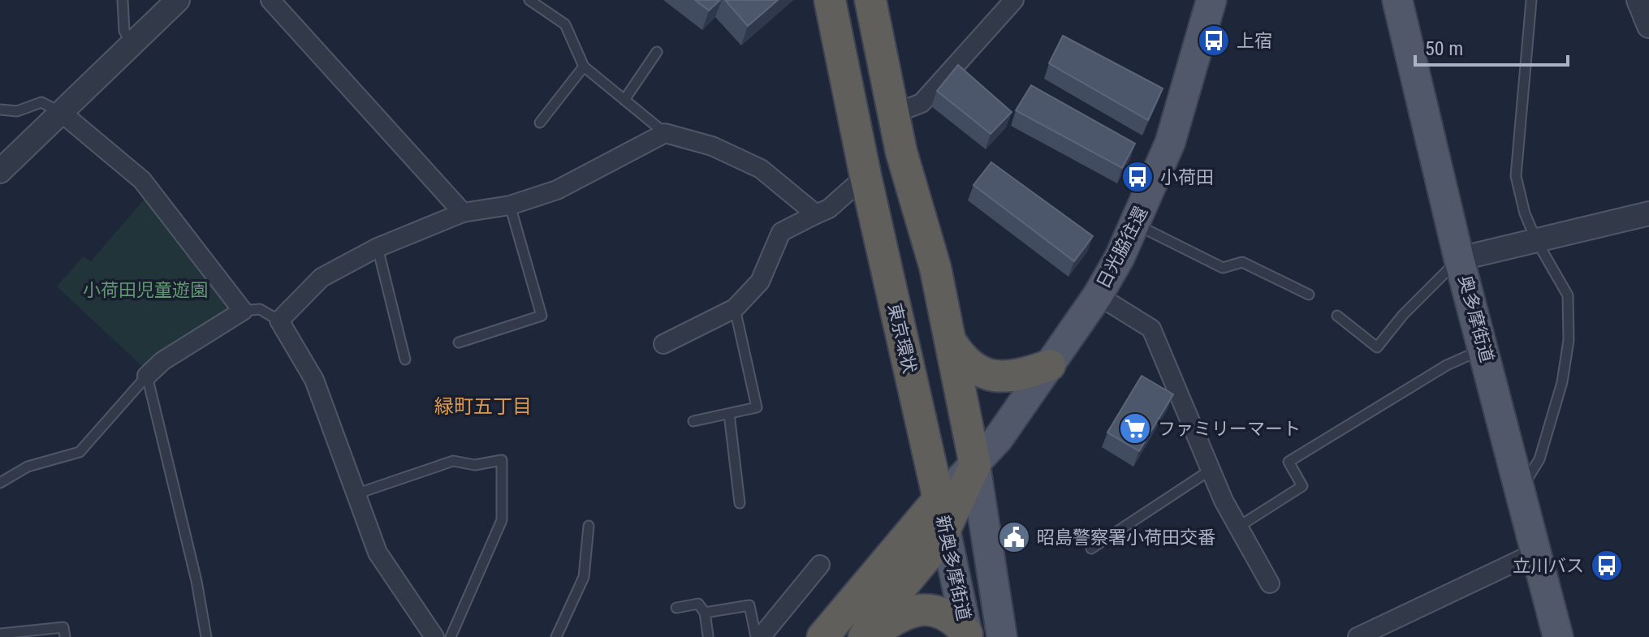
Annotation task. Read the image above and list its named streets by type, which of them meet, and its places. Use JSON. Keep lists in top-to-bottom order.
{
  "streets": {
    "highway": ["東京環状"],
    "main road": ["日光脇往還", "奥多摩街道", "新奥多摩街道"]
  },
  "crossings": [
    ["日光脇往還", "東京環状"],
    ["日光脇往還", "新奥多摩街道"],
    ["東京環状", "新奥多摩街道"]
  ],
  "districts": ["緑町五丁目"],
  "parks": ["小荷田児童遊園"],
  "places": {
    "bus stop": ["上宿", "小荷田", "立川バス"],
    "supermarket": ["ファミリーマート"],
    "public building": ["昭島警察署小荷田交番"]
  },
  "scale_bar": "50 m"
}
